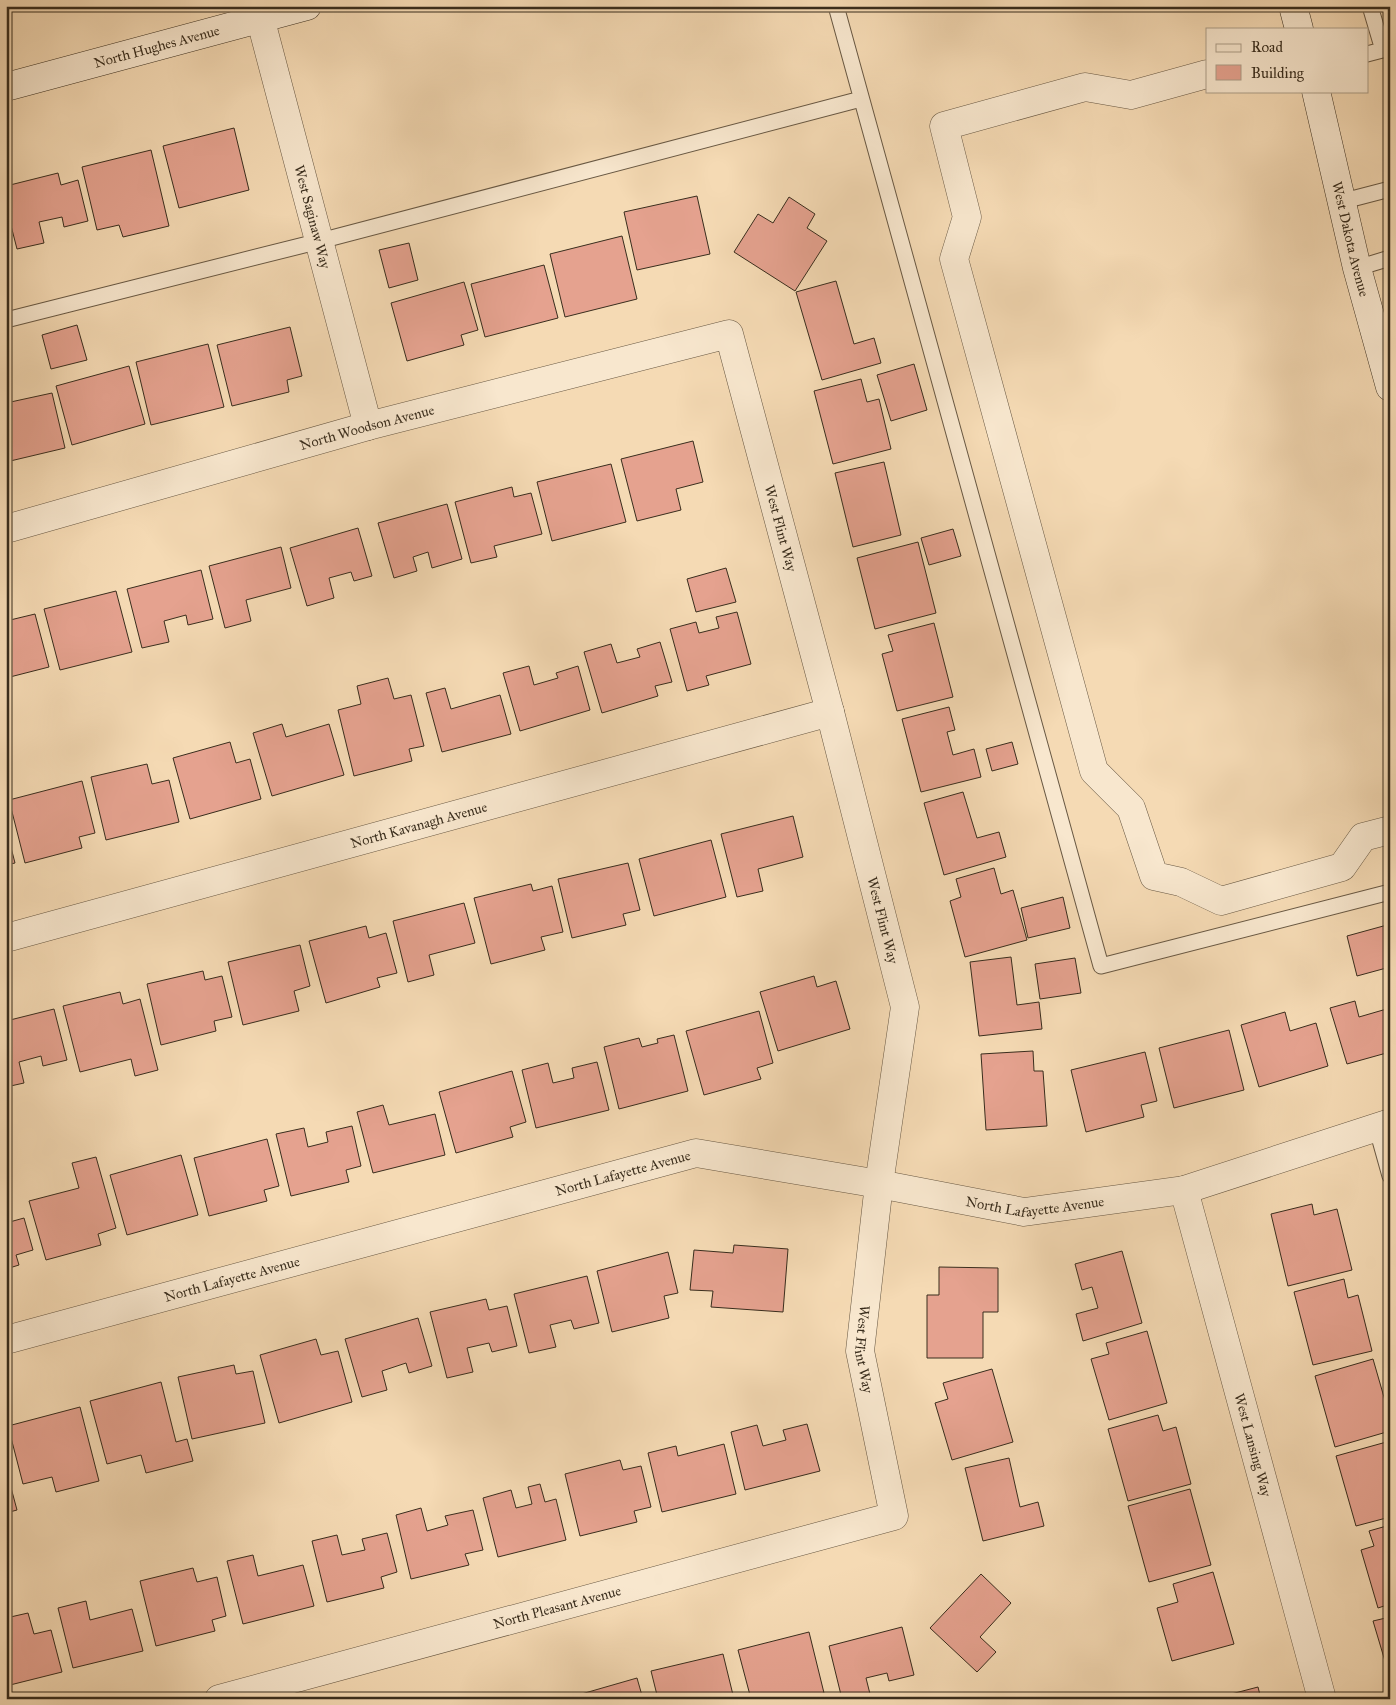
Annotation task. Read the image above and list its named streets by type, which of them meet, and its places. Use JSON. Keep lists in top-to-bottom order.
{
  "streets": {
    "street": [
      "North Hughes Avenue",
      "West Saginaw Way",
      "West Dakota Avenue",
      "North Woodson Avenue",
      "West Flint Way",
      "North Kavanagh Avenue",
      "North Lafayette Avenue",
      "West Lansing Way",
      "North Pleasant Avenue"
    ]
  },
  "crossings": [
    ["North Hughes Avenue", "West Saginaw Way"],
    ["West Saginaw Way", "North Woodson Avenue"],
    ["North Woodson Avenue", "West Flint Way"],
    ["West Flint Way", "North Kavanagh Avenue"],
    ["West Flint Way", "North Lafayette Avenue"],
    ["West Flint Way", "North Pleasant Avenue"],
    ["North Lafayette Avenue", "West Lansing Way"]
  ],
  "legend": ["Road", "Building"]
}
